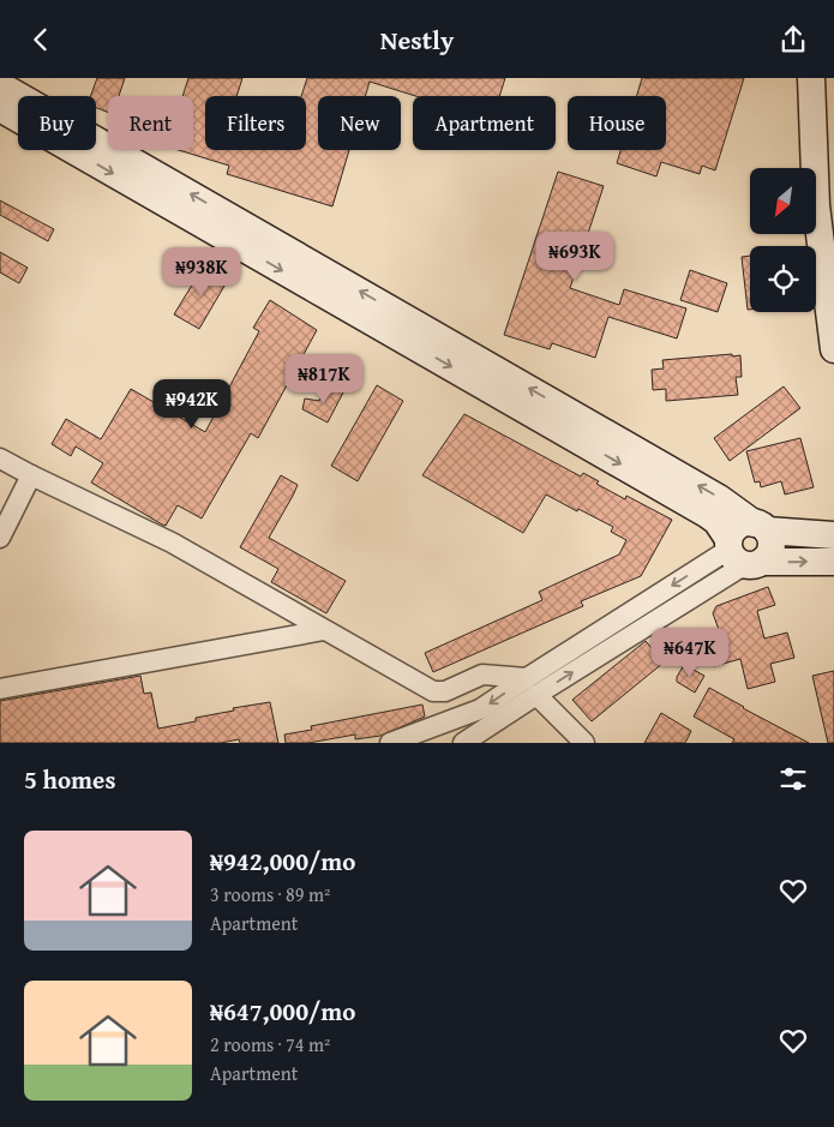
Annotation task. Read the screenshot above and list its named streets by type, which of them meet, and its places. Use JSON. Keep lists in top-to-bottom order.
{
  "north": "bottom left",
  "page": {
    "header": "Nestly",
    "chip": [
      "Buy",
      "Rent",
      "Filters",
      "New",
      "Apartment",
      "House"
    ],
    "price": [
      "₦693K",
      "₦938K",
      "₦817K",
      "₦942K",
      "₦647K"
    ],
    "heading": "5 homes",
    "list": [
      {
        "name": "₦942,000/mo",
        "note": "3 rooms · 89 m² · Apartment"
      },
      {
        "name": "₦647,000/mo",
        "note": "2 rooms · 74 m² · Apartment"
      }
    ]
  }
}
